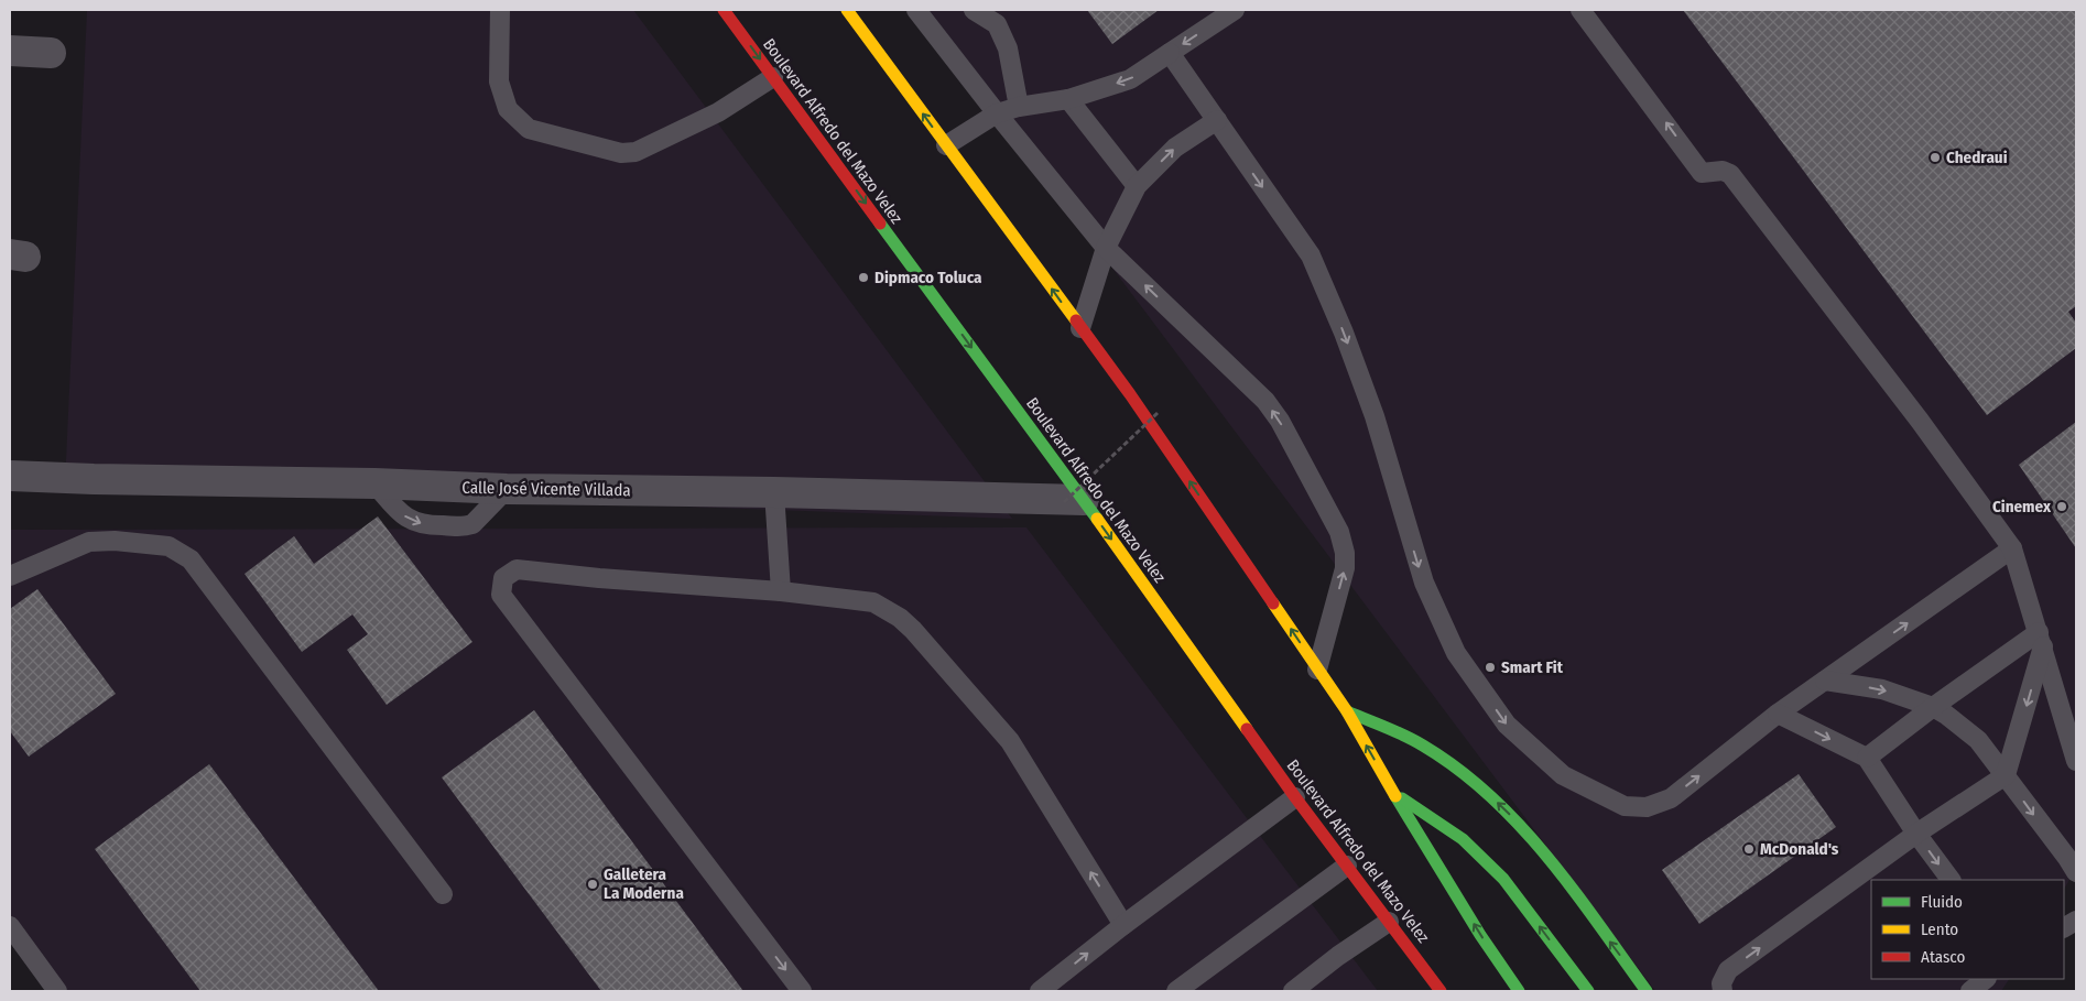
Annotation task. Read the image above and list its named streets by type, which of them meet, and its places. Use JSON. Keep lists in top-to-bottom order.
{
  "streets": {
    "main road": ["Boulevard Alfredo del Mazo Velez"],
    "street": ["Calle José Vicente Villada"]
  },
  "crossings": [
    ["Boulevard Alfredo del Mazo Velez", "Calle José Vicente Villada"]
  ],
  "places": [
    "Chedraui",
    "Dipmaco Toluca",
    "Cinemex",
    "Smart Fit",
    "McDonald's",
    "Galletera La Moderna"
  ],
  "legend": ["Fluido", "Lento", "Atasco"]
}
